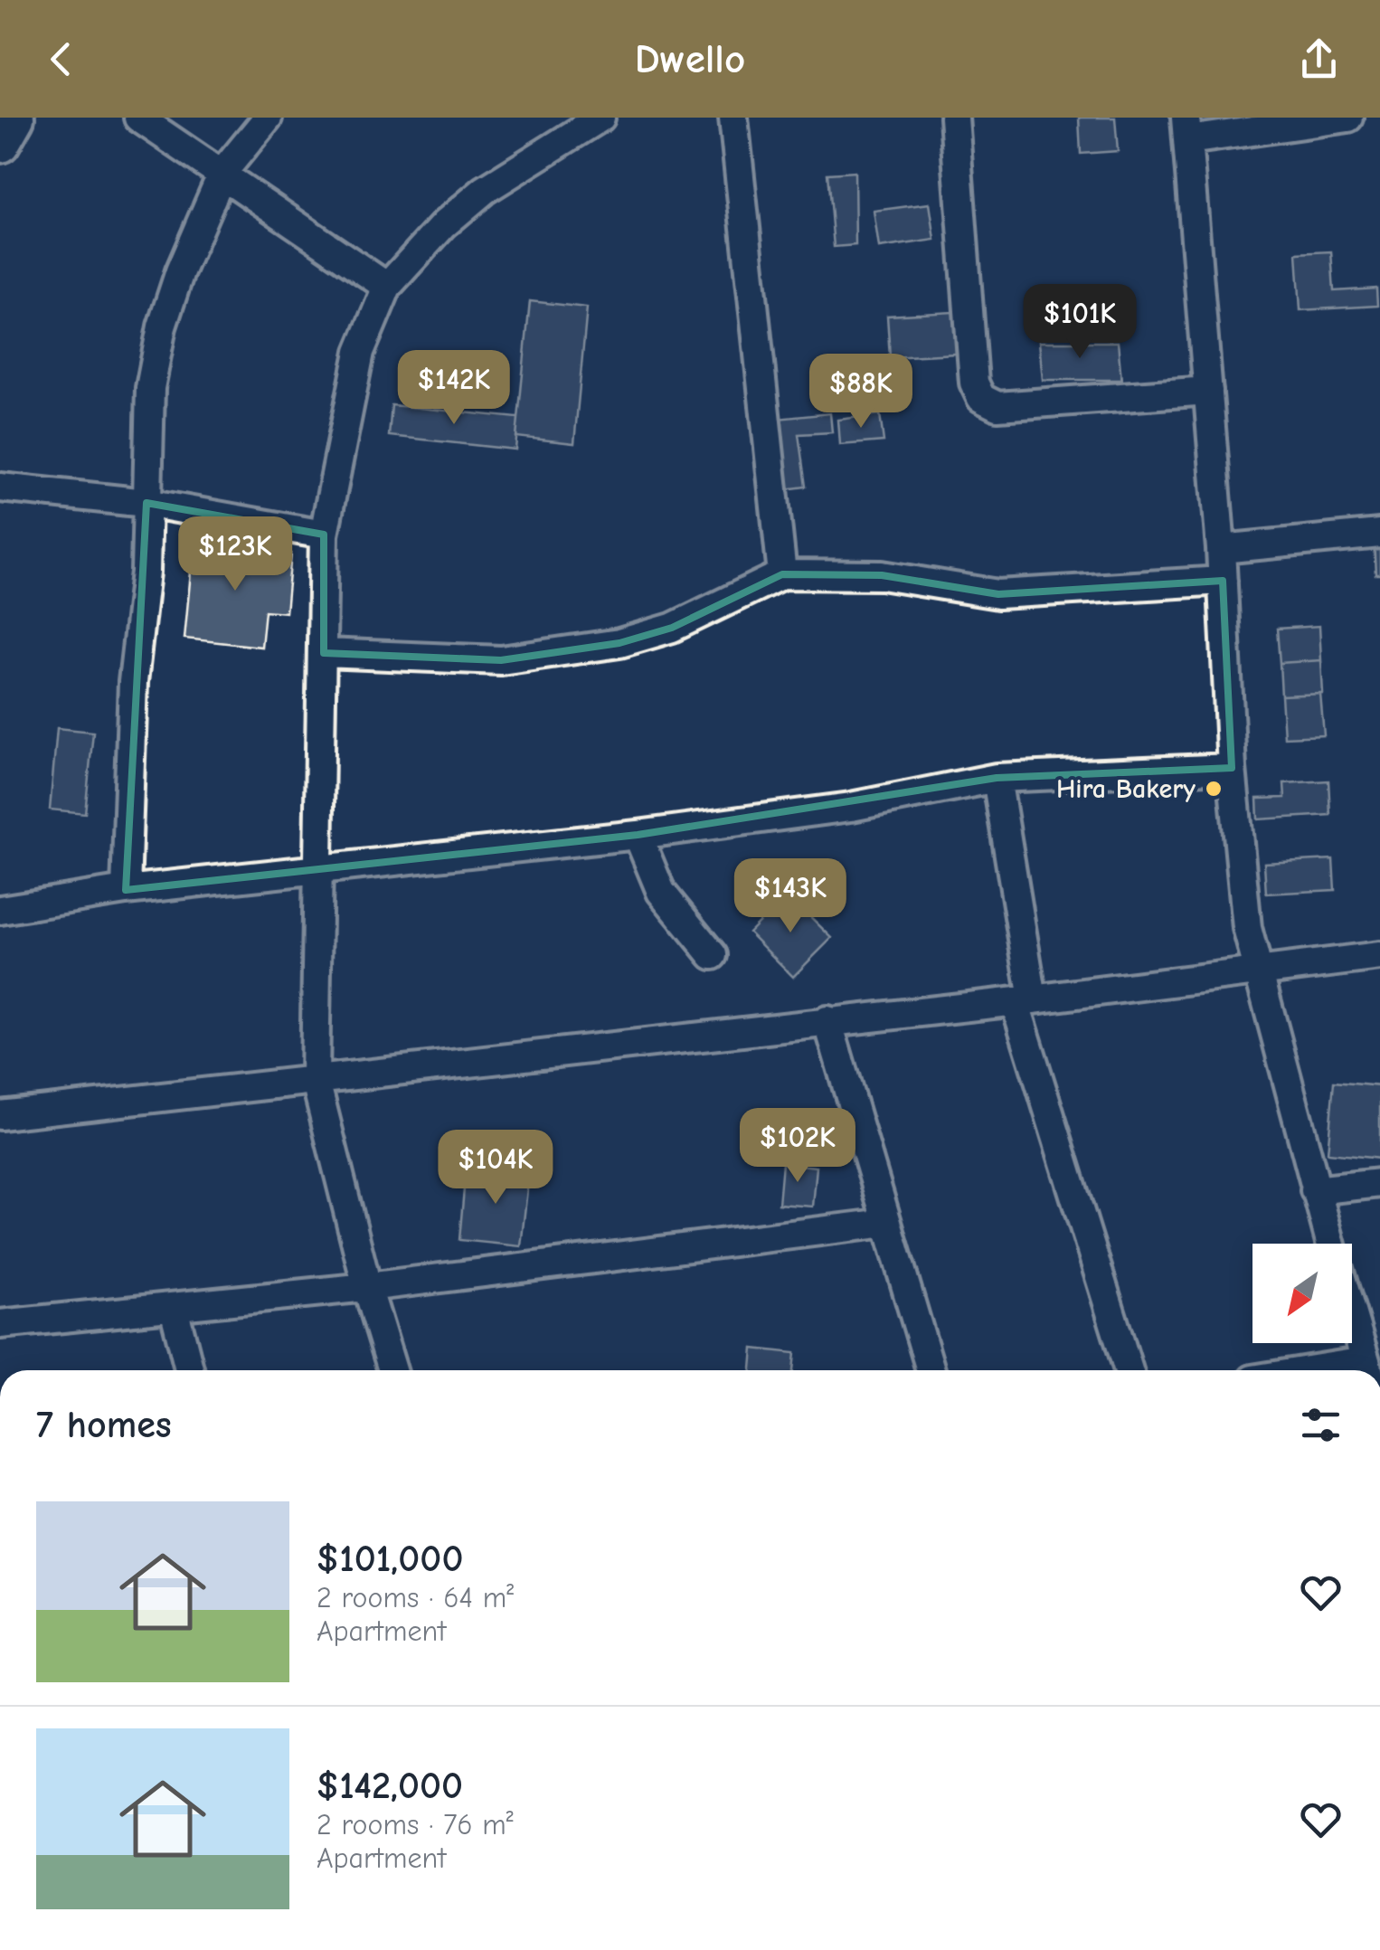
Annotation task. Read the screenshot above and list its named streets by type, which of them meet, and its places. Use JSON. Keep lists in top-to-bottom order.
{
  "places": ["Hira Bakery"],
  "north": "bottom left",
  "page": {
    "header": "Dwello",
    "price": [
      "$101K",
      "$142K",
      "$88K",
      "$123K",
      "$143K",
      "$102K",
      "$104K"
    ],
    "heading": "7 homes",
    "list": [
      {
        "name": "$101,000",
        "note": "2 rooms · 64 m² · Apartment"
      },
      {
        "name": "$142,000",
        "note": "2 rooms · 76 m² · Apartment"
      }
    ]
  }
}
